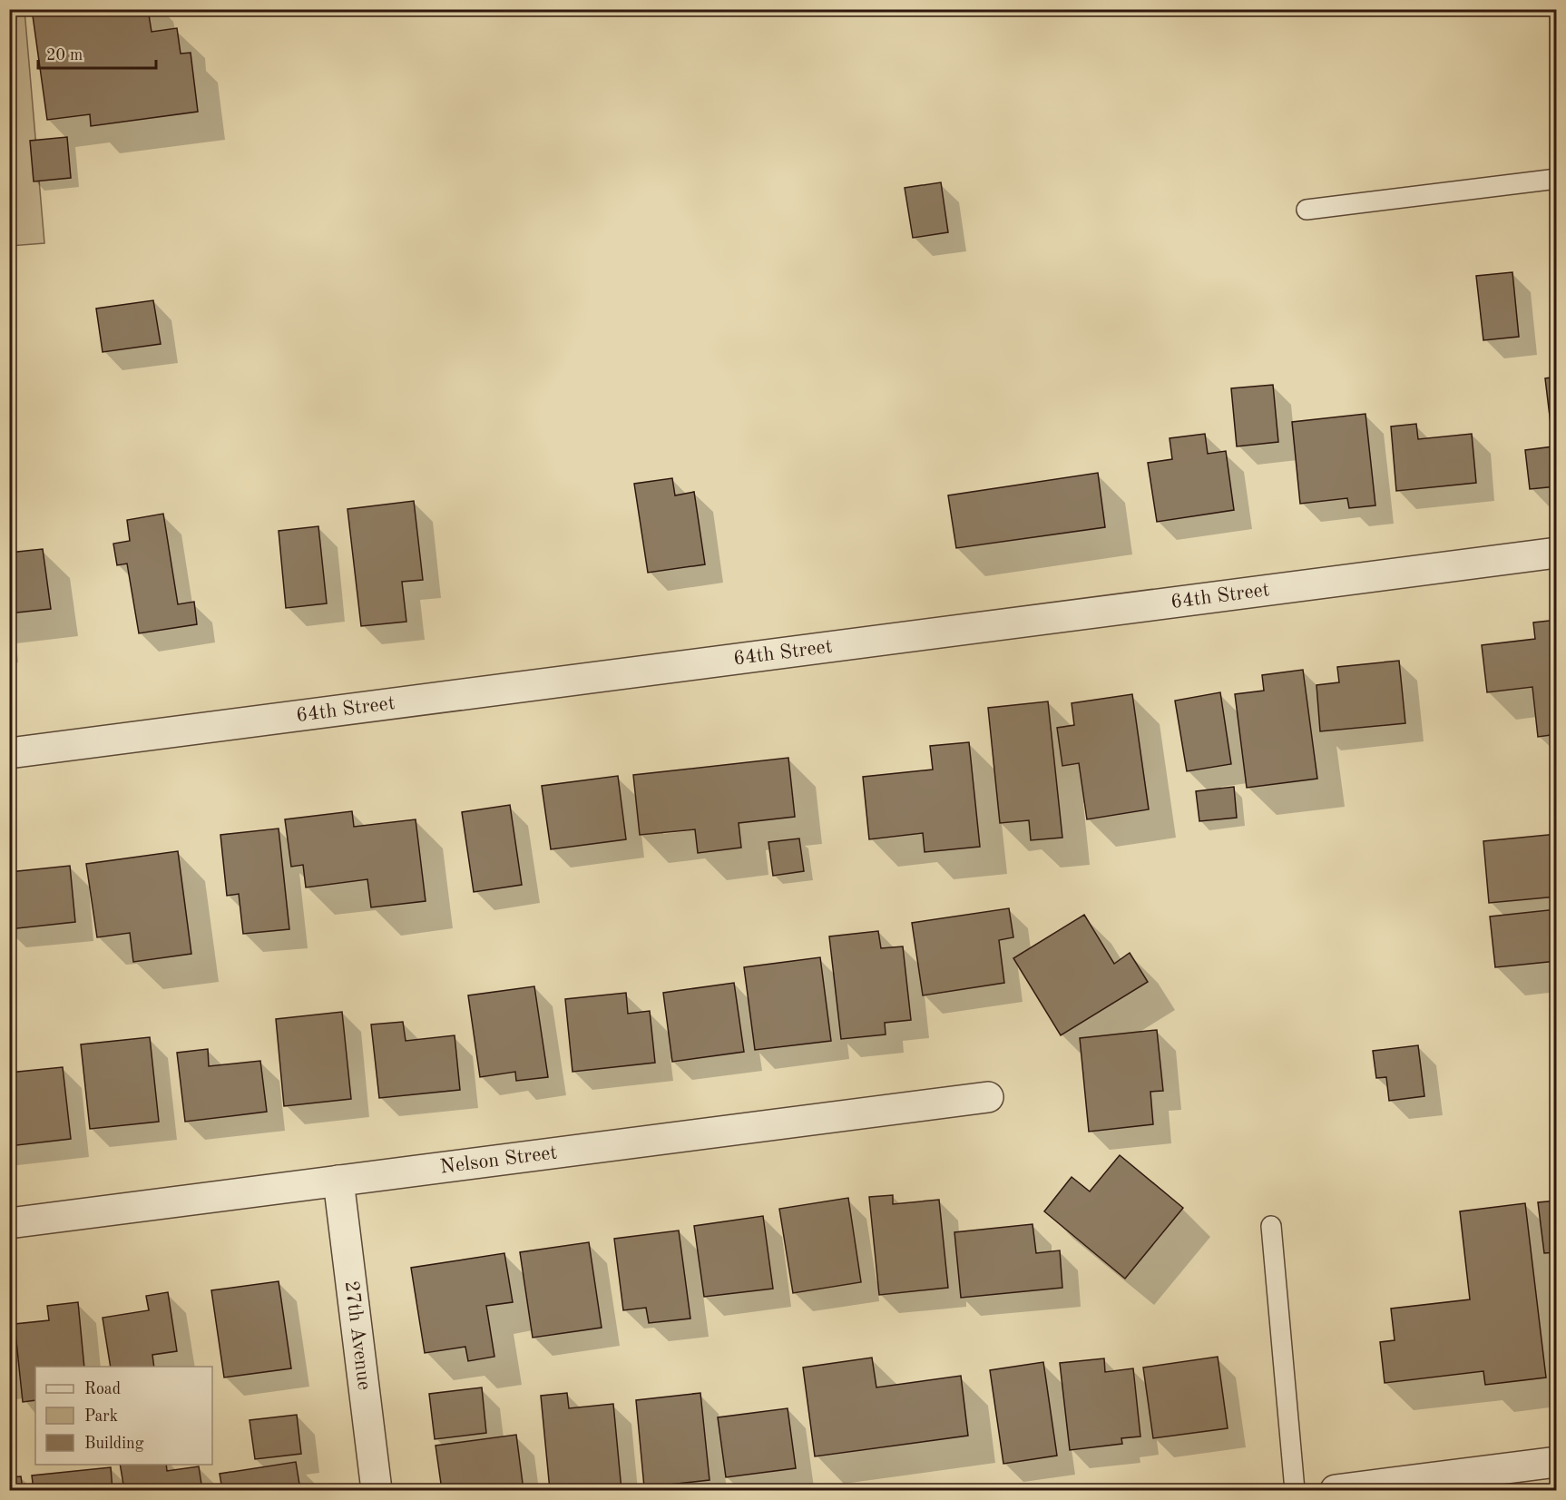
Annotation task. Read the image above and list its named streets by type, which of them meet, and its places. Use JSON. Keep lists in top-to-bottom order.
{
  "streets": {
    "street": ["64th Street", "Nelson Street", "27th Avenue"]
  },
  "crossings": [
    ["Nelson Street", "27th Avenue"]
  ],
  "legend": ["Road", "Park", "Building"],
  "scale_bar": "20 m"
}
